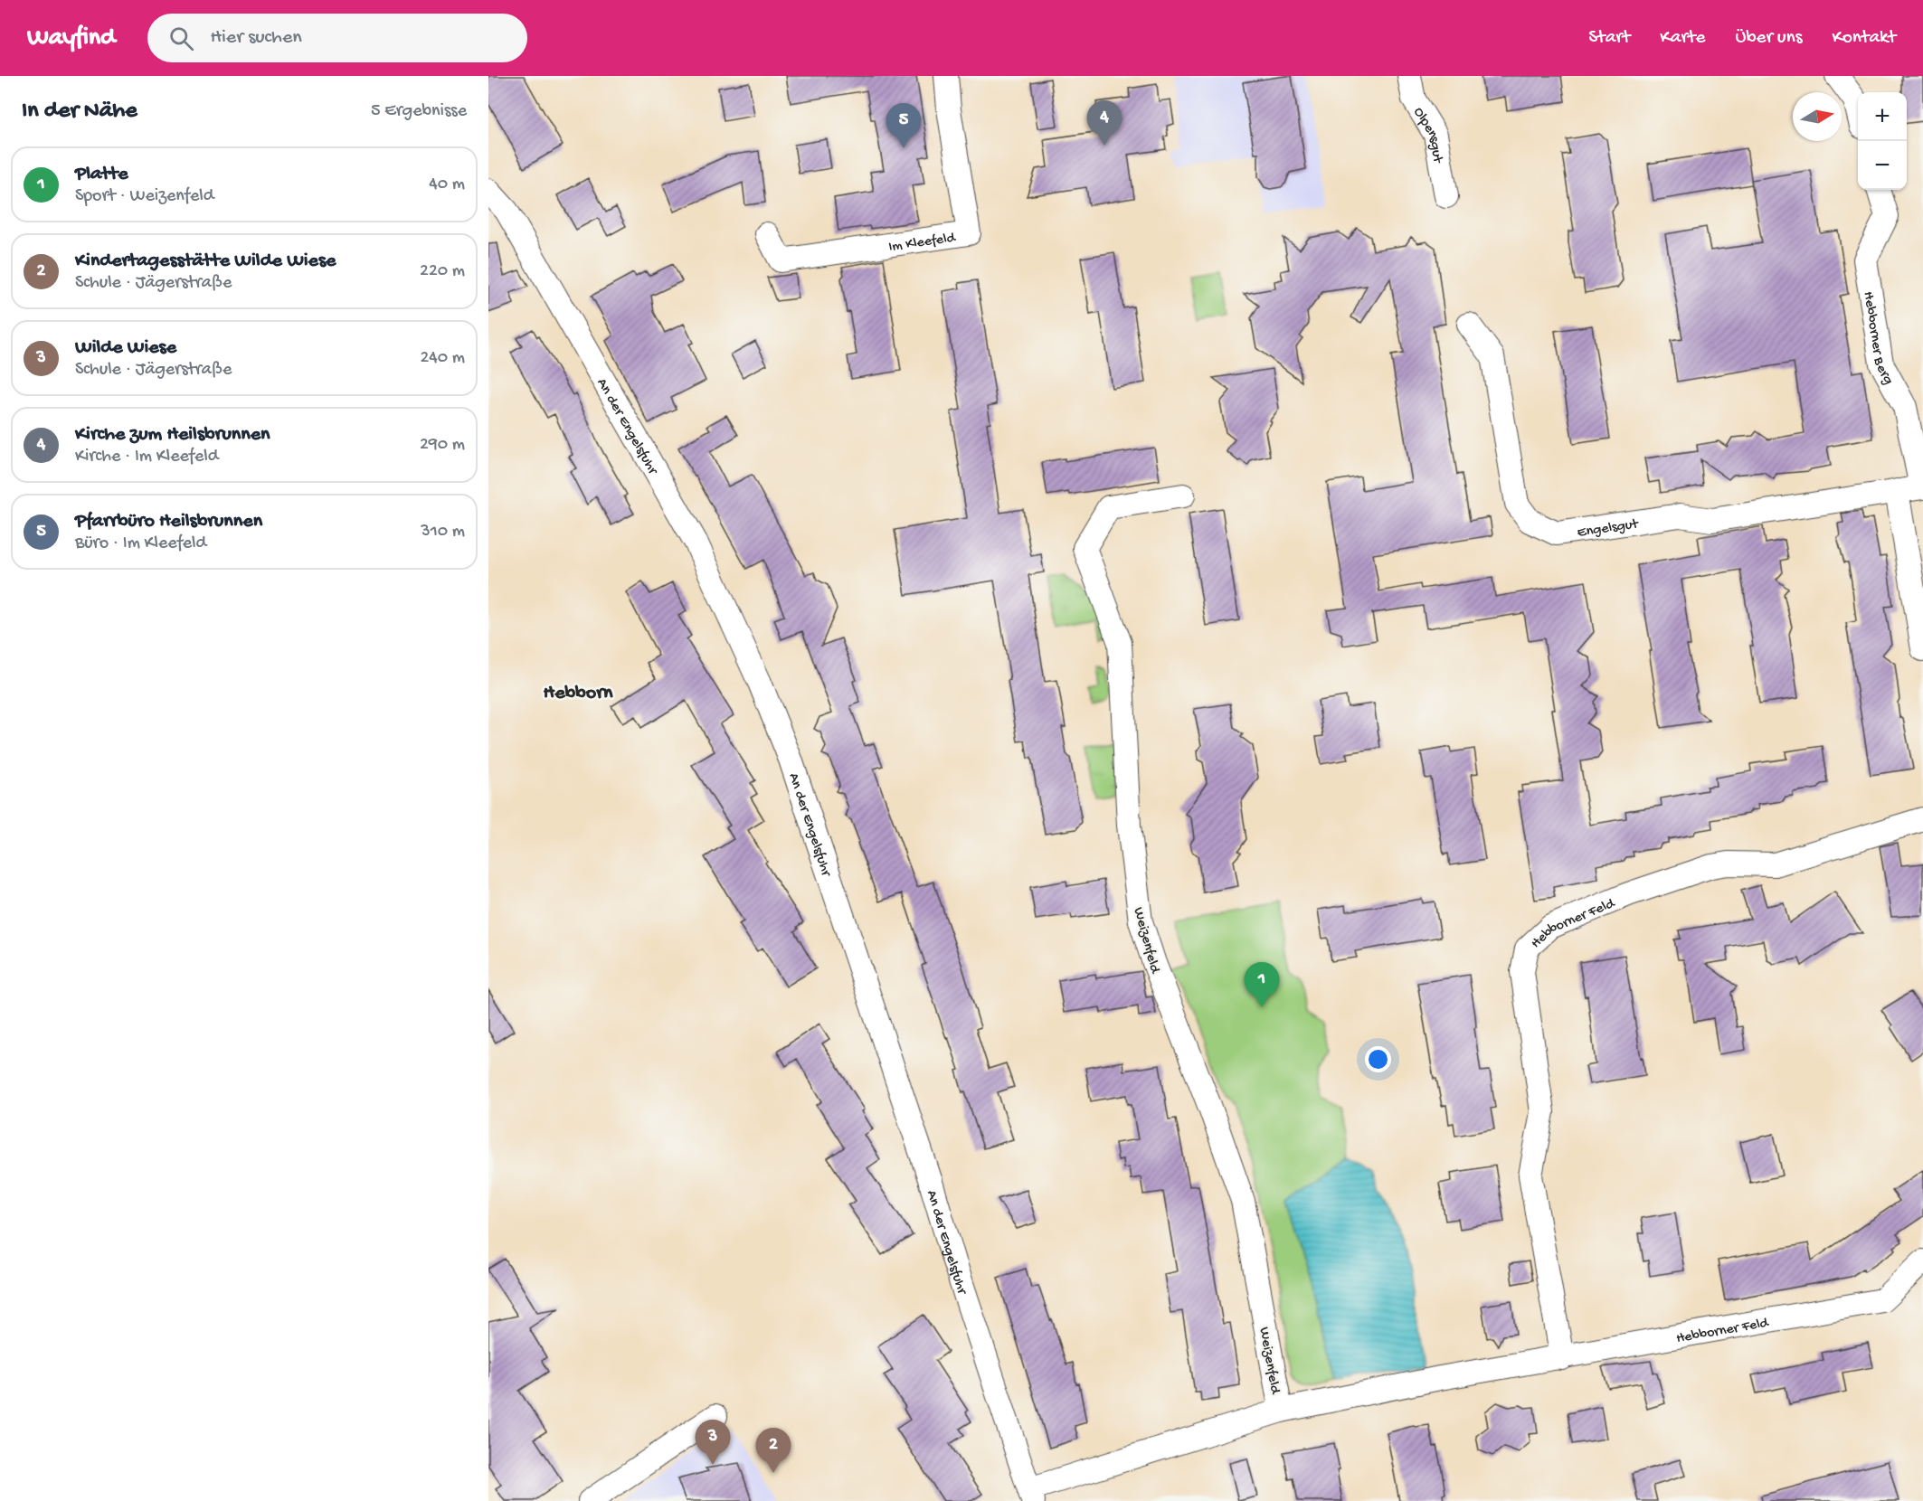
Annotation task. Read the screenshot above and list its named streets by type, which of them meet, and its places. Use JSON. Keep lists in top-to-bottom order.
{
  "streets": {
    "street": [
      "Olpensgut",
      "Im Kleefeld",
      "Hebborner Berg",
      "An der Engelsfuhr",
      "Engelsgut",
      "Hebborner Feld",
      "Weizenfeld"
    ]
  },
  "crossings": [
    ["Hebborner Berg", "Engelsgut"],
    ["An der Engelsfuhr", "Weizenfeld"],
    ["Hebborner Feld", "Weizenfeld"]
  ],
  "districts": ["Hebborn"],
  "north": "right",
  "page": {
    "header": "Wayfind",
    "search": "Hier suchen",
    "nav": [
      "Start",
      "Karte",
      "Über uns",
      "Kontakt"
    ],
    "heading": ["In der Nähe", "5 Ergebnisse"],
    "map_buttons": ["+", "−"],
    "pins": [
      "4",
      "5",
      "1",
      "3",
      "2"
    ],
    "list": [
      {
        "mark": "1",
        "name": "Platte",
        "note": "Sport · Weizenfeld",
        "value": "40 m"
      },
      {
        "mark": "2",
        "name": "Kindertagesstätte Wilde Wiese",
        "note": "Schule · Jägerstraße",
        "value": "220 m"
      },
      {
        "mark": "3",
        "name": "Wilde Wiese",
        "note": "Schule · Jägerstraße",
        "value": "240 m"
      },
      {
        "mark": "4",
        "name": "Kirche zum Heilsbrunnen",
        "note": "Kirche · Im Kleefeld",
        "value": "290 m"
      },
      {
        "mark": "5",
        "name": "Pfarrbüro Heilsbrunnen",
        "note": "Büro · Im Kleefeld",
        "value": "310 m"
      }
    ]
  }
}
